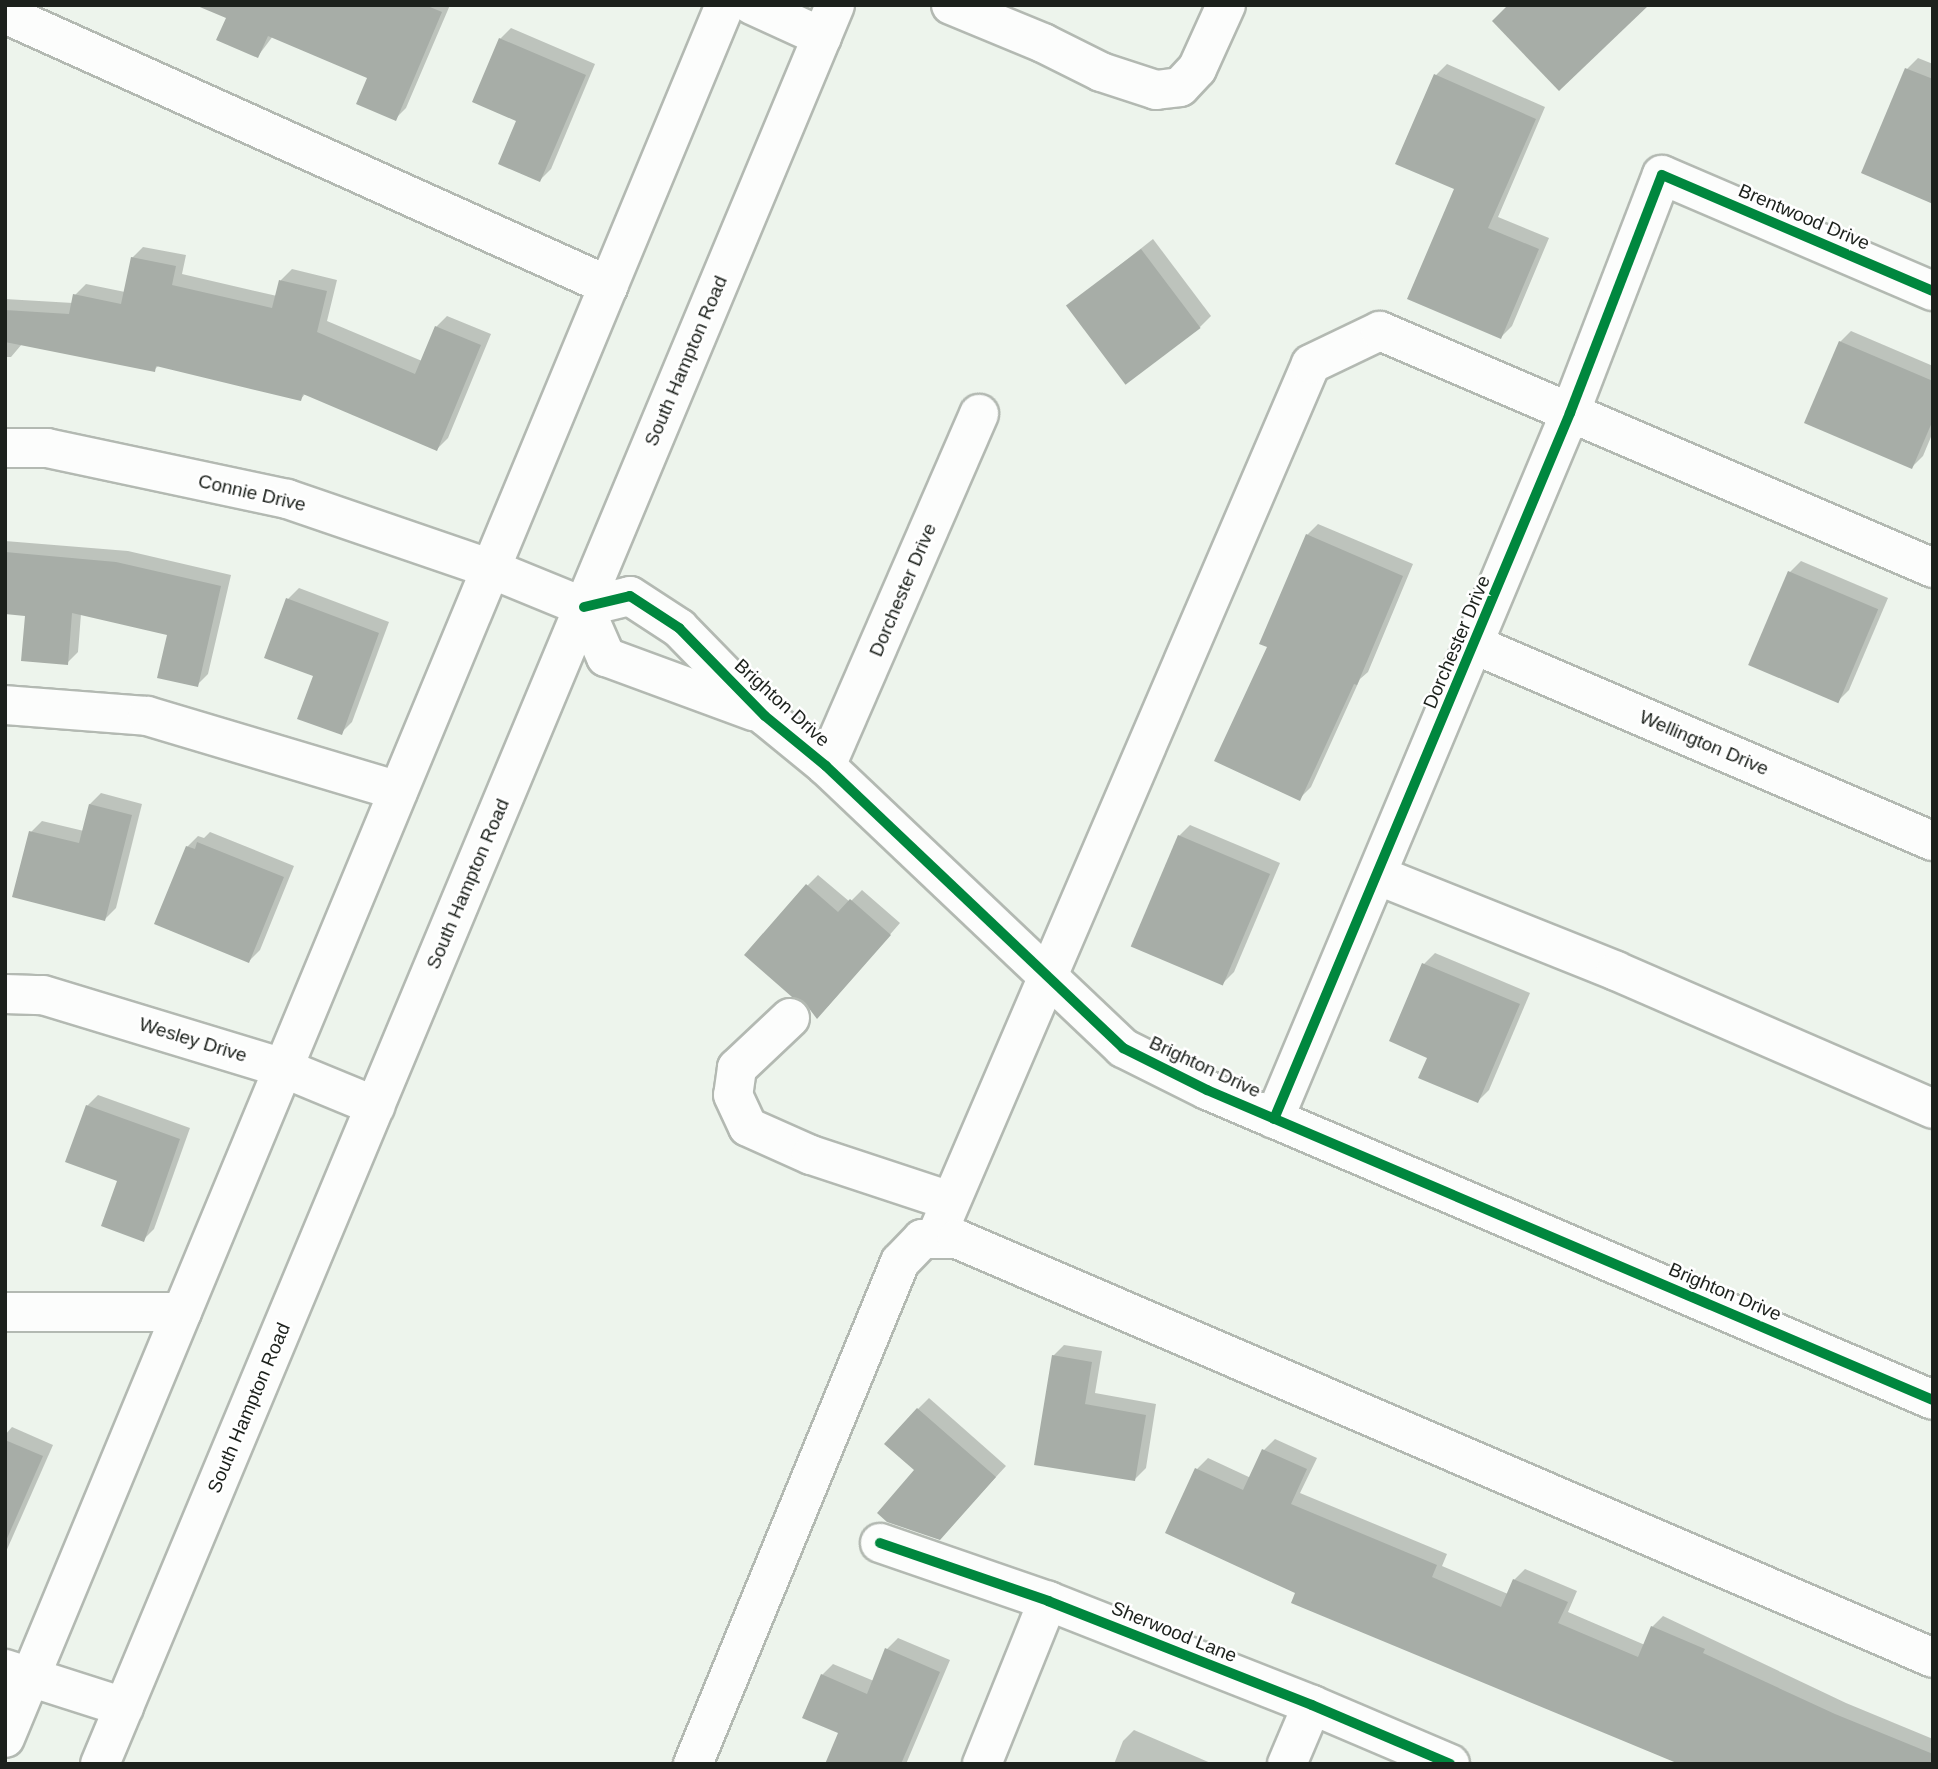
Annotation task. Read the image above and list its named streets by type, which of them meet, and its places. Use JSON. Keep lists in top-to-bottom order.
{
  "streets": {
    "street": [
      "Brentwood Drive",
      "South Hampton Road",
      "Connie Drive",
      "Dorchester Drive",
      "Brighton Drive",
      "Wellington Drive",
      "Wesley Drive",
      "Sherwood Lane"
    ]
  },
  "crossings": [
    ["Brentwood Drive", "Dorchester Drive"],
    ["South Hampton Road", "Connie Drive"],
    ["South Hampton Road", "Brighton Drive"],
    ["South Hampton Road", "Wesley Drive"],
    ["Connie Drive", "Brighton Drive"],
    ["Dorchester Drive", "Brighton Drive"],
    ["Dorchester Drive", "Wellington Drive"]
  ]
}
